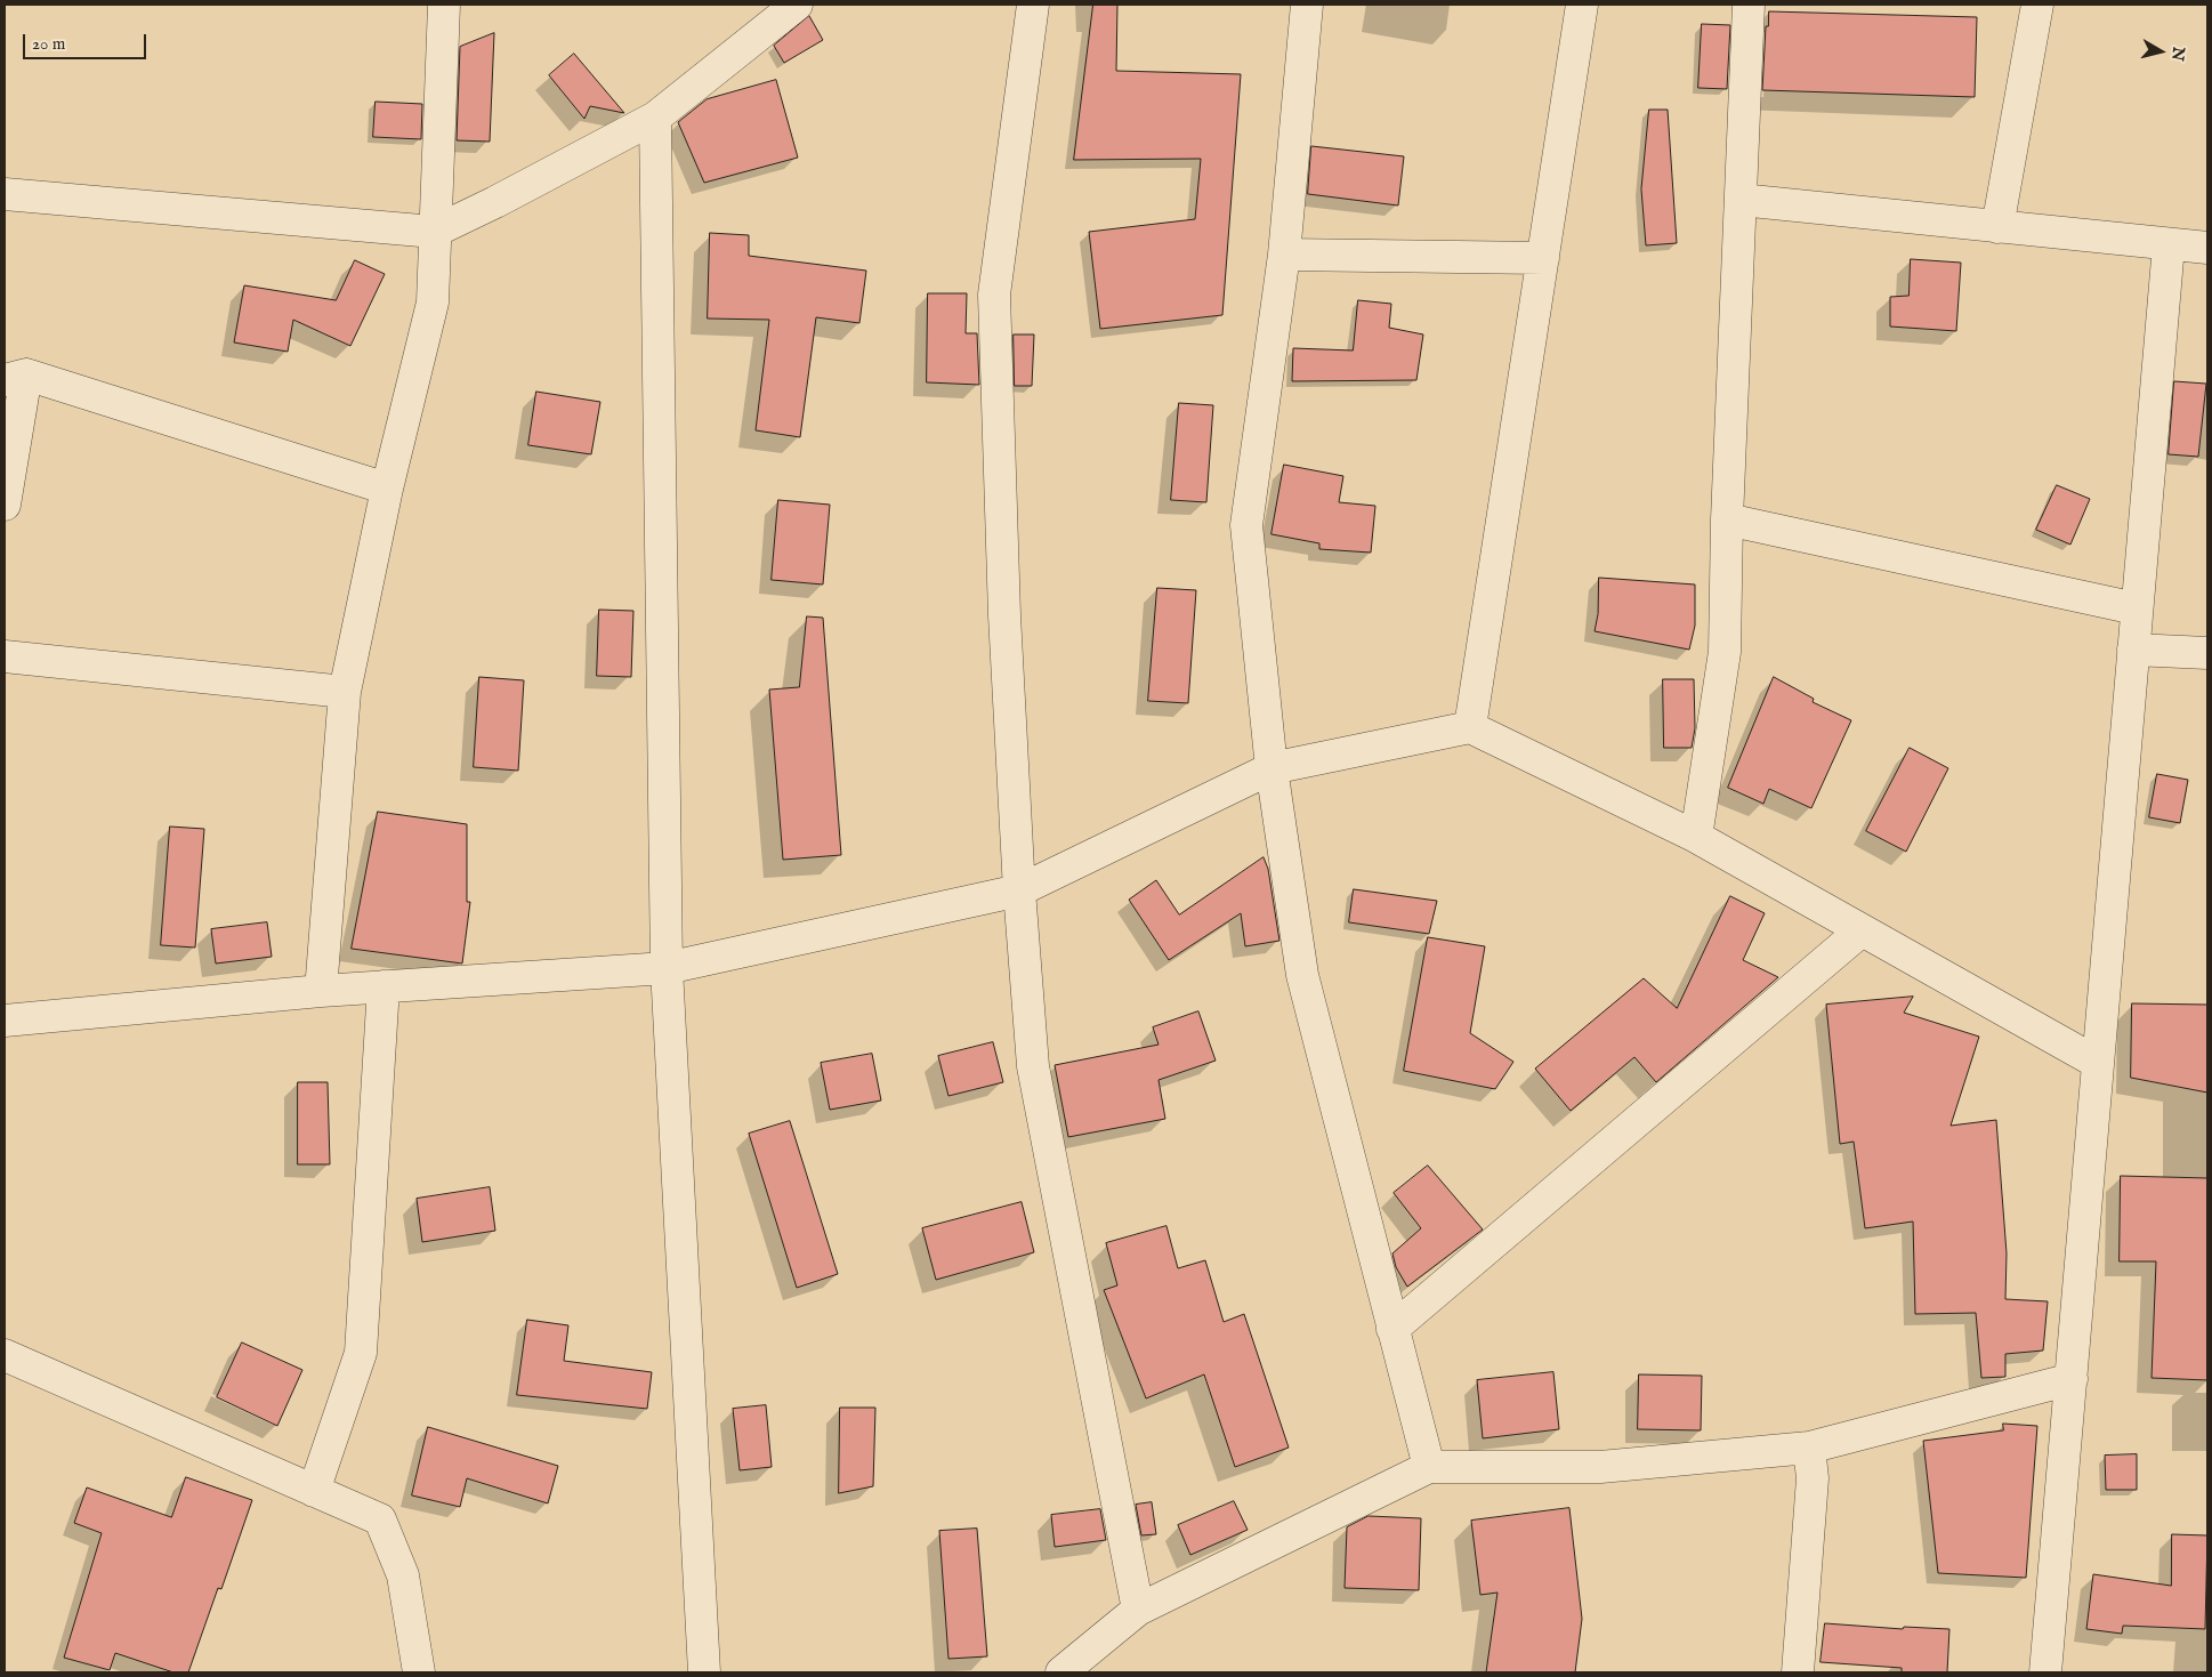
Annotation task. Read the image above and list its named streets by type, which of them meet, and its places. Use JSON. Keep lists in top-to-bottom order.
{
  "scale_bar": "20 m",
  "north": "right"
}
